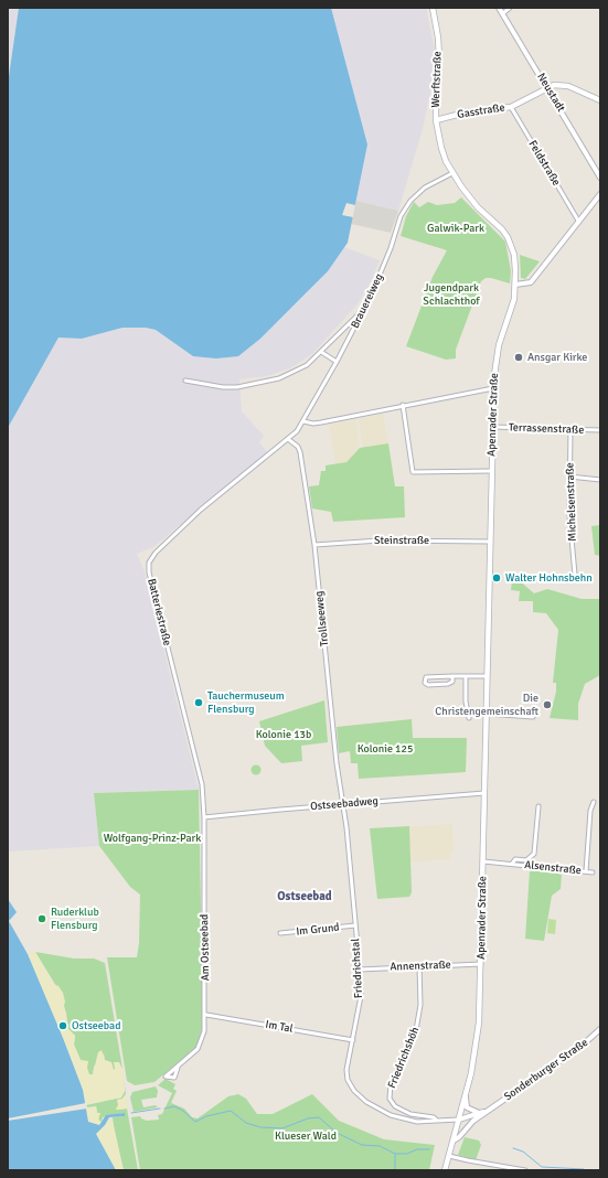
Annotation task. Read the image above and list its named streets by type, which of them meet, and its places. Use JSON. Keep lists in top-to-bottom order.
{
  "streets": {
    "main road": ["Werftstraße", "Gasstraße", "Apenrader Straße"],
    "street": [
      "Neustadt",
      "Feldstraße",
      "Brauereiweg",
      "Terrassenstraße",
      "Michelsenstraße",
      "Steinstraße",
      "Batteriestraße",
      "Trollseeweg",
      "Ostseebadweg",
      "Alsenstraße",
      "Im Grund",
      "Am Ostseebad",
      "Annenstraße",
      "Friedrichstal",
      "Im Tal",
      "Friedrichshöh",
      "Sonderburger Straße"
    ]
  },
  "crossings": [
    ["Werftstraße", "Gasstraße"],
    ["Werftstraße", "Brauereiweg"],
    ["Werftstraße", "Apenrader Straße"],
    ["Neustadt", "Gasstraße"],
    ["Gasstraße", "Feldstraße"],
    ["Brauereiweg", "Batteriestraße"],
    ["Brauereiweg", "Trollseeweg"],
    ["Apenrader Straße", "Terrassenstraße"],
    ["Apenrader Straße", "Steinstraße"],
    ["Apenrader Straße", "Ostseebadweg"],
    ["Apenrader Straße", "Alsenstraße"],
    ["Apenrader Straße", "Annenstraße"],
    ["Apenrader Straße", "Friedrichshöh"],
    ["Apenrader Straße", "Sonderburger Straße"],
    ["Terrassenstraße", "Michelsenstraße"],
    ["Steinstraße", "Trollseeweg"],
    ["Batteriestraße", "Trollseeweg"],
    ["Batteriestraße", "Ostseebadweg"],
    ["Batteriestraße", "Am Ostseebad"],
    ["Trollseeweg", "Ostseebadweg"],
    ["Trollseeweg", "Friedrichstal"],
    ["Ostseebadweg", "Am Ostseebad"],
    ["Ostseebadweg", "Friedrichstal"],
    ["Im Grund", "Friedrichstal"],
    ["Am Ostseebad", "Im Tal"],
    ["Annenstraße", "Friedrichstal"],
    ["Annenstraße", "Friedrichshöh"],
    ["Friedrichstal", "Im Tal"],
    ["Friedrichstal", "Friedrichshöh"],
    ["Friedrichshöh", "Sonderburger Straße"]
  ],
  "districts": ["Ostseebad"],
  "parks": [
    "Galwik-Park",
    "Jugendpark Schlachthof",
    "Kolonie 13b",
    "Kolonie 125",
    "Wolfgang-Prinz-Park",
    "Klueser Wald"
  ],
  "places": [
    "Ansgar Kirke",
    "Walter Hohnsbehn",
    "Tauchermuseum Flensburg",
    "Die Christengemeinschaft",
    "Ruderklub Flensburg",
    "Ostseebad"
  ]
}
